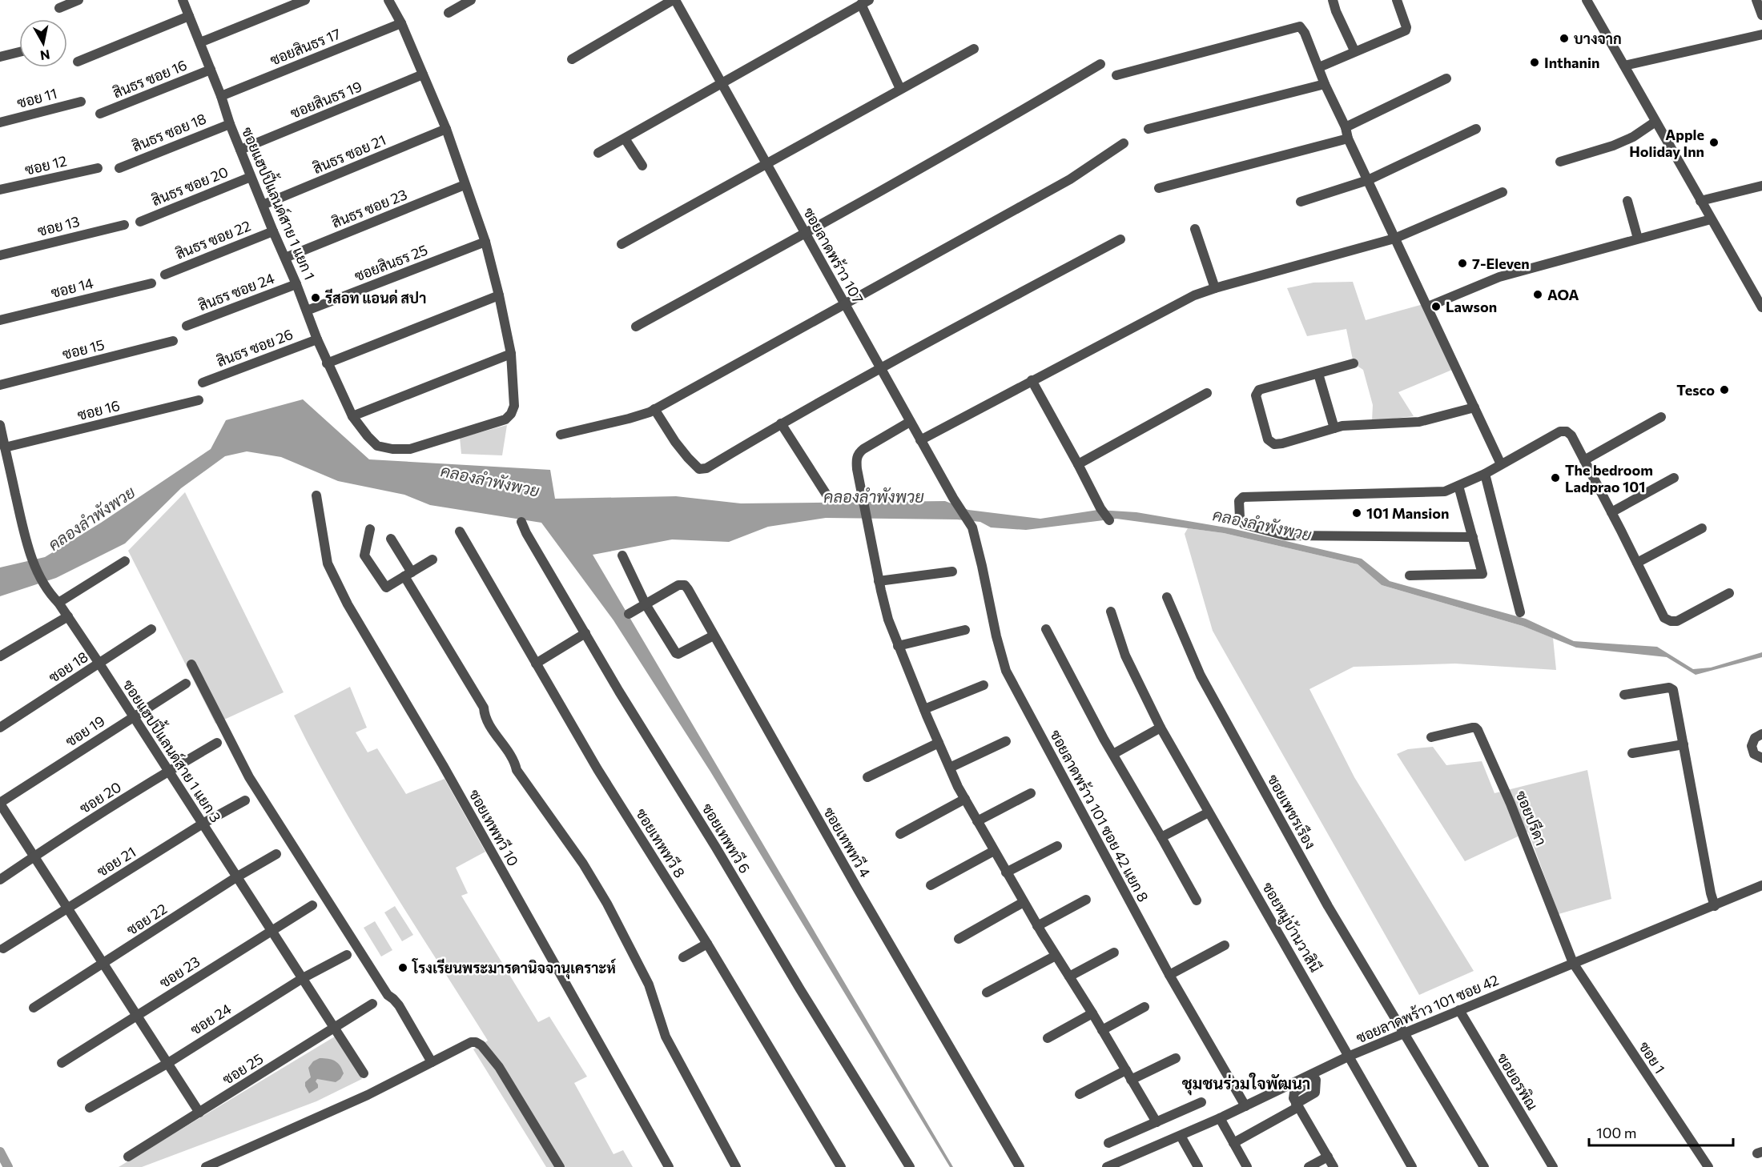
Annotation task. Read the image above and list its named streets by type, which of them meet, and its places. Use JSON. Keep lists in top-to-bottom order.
{
  "streets": {
    "street": [
      "ซอยสินธร 17",
      "สินธร ซอย 16",
      "ซอย 11",
      "ซอยสินธร 19",
      "สินธร ซอย 18",
      "สินธร ซอย 21",
      "ซอย 12",
      "สินธร ซอย 20",
      "ซอยแฮปปี้แลนด์สาย 1 แยก 1",
      "สินธร ซอย 23",
      "ซอย 13",
      "สินธร ซอย 22",
      "ซอยลาดพร้าว 107",
      "ซอยสินธร 25",
      "ซอย 14",
      "สินธร ซอย 24",
      "สินธร ซอย 26",
      "ซอย 15",
      "ซอย 16",
      "ซอย 18",
      "ซอย 19",
      "ซอยแฮปปี้แลนด์สาย 1 แยก 3",
      "ซอย 20",
      "ซอยเพชรเรือง",
      "ซอยลาดพร้าว 101 ซอย 42 แยก 8",
      "ซอยปรีดา",
      "ซอยเทพทวี 10",
      "ซอยเทพทวี 6",
      "ซอยเทพทวี 4",
      "ซอยเทพทวี 8",
      "ซอย 21",
      "ซอย 22",
      "ซอยหมู่บ้านวาสินี",
      "ซอย 23",
      "ซอยลาดพร้าว 101 ซอย 42",
      "ซอย 24",
      "ซอย 1",
      "ซอย 25",
      "ซอยอรพิณ"
    ]
  },
  "crossings": [
    ["ซอยสินธร 17", "ซอยแฮปปี้แลนด์สาย 1 แยก 1"],
    ["สินธร ซอย 16", "ซอยแฮปปี้แลนด์สาย 1 แยก 1"],
    ["ซอยสินธร 19", "ซอยแฮปปี้แลนด์สาย 1 แยก 1"],
    ["สินธร ซอย 18", "ซอยแฮปปี้แลนด์สาย 1 แยก 1"],
    ["สินธร ซอย 21", "ซอยแฮปปี้แลนด์สาย 1 แยก 1"],
    ["สินธร ซอย 20", "ซอยแฮปปี้แลนด์สาย 1 แยก 1"],
    ["ซอยแฮปปี้แลนด์สาย 1 แยก 1", "สินธร ซอย 23"],
    ["ซอยแฮปปี้แลนด์สาย 1 แยก 1", "สินธร ซอย 22"],
    ["ซอยแฮปปี้แลนด์สาย 1 แยก 1", "ซอยสินธร 25"],
    ["ซอยแฮปปี้แลนด์สาย 1 แยก 1", "สินธร ซอย 24"],
    ["ซอยแฮปปี้แลนด์สาย 1 แยก 1", "สินธร ซอย 26"],
    ["ซอยลาดพร้าว 107", "ซอยลาดพร้าว 101 ซอย 42 แยก 8"],
    ["ซอย 16", "ซอยแฮปปี้แลนด์สาย 1 แยก 3"],
    ["ซอย 18", "ซอยแฮปปี้แลนด์สาย 1 แยก 3"],
    ["ซอย 19", "ซอยแฮปปี้แลนด์สาย 1 แยก 3"],
    ["ซอยแฮปปี้แลนด์สาย 1 แยก 3", "ซอย 20"],
    ["ซอยแฮปปี้แลนด์สาย 1 แยก 3", "ซอย 21"],
    ["ซอยแฮปปี้แลนด์สาย 1 แยก 3", "ซอย 22"],
    ["ซอยแฮปปี้แลนด์สาย 1 แยก 3", "ซอย 23"],
    ["ซอยแฮปปี้แลนด์สาย 1 แยก 3", "ซอย 24"],
    ["ซอยแฮปปี้แลนด์สาย 1 แยก 3", "ซอย 25"],
    ["ซอยเพชรเรือง", "ซอยลาดพร้าว 101 ซอย 42"],
    ["ซอยลาดพร้าว 101 ซอย 42 แยก 8", "ซอยลาดพร้าว 101 ซอย 42"],
    ["ซอยปรีดา", "ซอยลาดพร้าว 101 ซอย 42"],
    ["ซอยปรีดา", "ซอย 1"],
    ["ซอยหมู่บ้านวาสินี", "ซอยลาดพร้าว 101 ซอย 42"],
    ["ซอยลาดพร้าว 101 ซอย 42", "ซอย 1"],
    ["ซอยลาดพร้าว 101 ซอย 42", "ซอยอรพิณ"]
  ],
  "districts": ["ชุมชนร่วมใจพัฒนา"],
  "water": ["คลองลำพังพวย"],
  "places": [
    "บางจาก",
    "Inthanin",
    "Apple Holiday Inn",
    "7-Eleven",
    "AOA",
    "รีสอท แอนด่ สปา",
    "Lawson",
    "Tesco",
    "The bedroom Ladprao 101",
    "101 Mansion",
    "โรงเรียนพระมารดานิจจานุเคราะห์"
  ],
  "scale_bar": "100 m",
  "north": "bottom"
}
